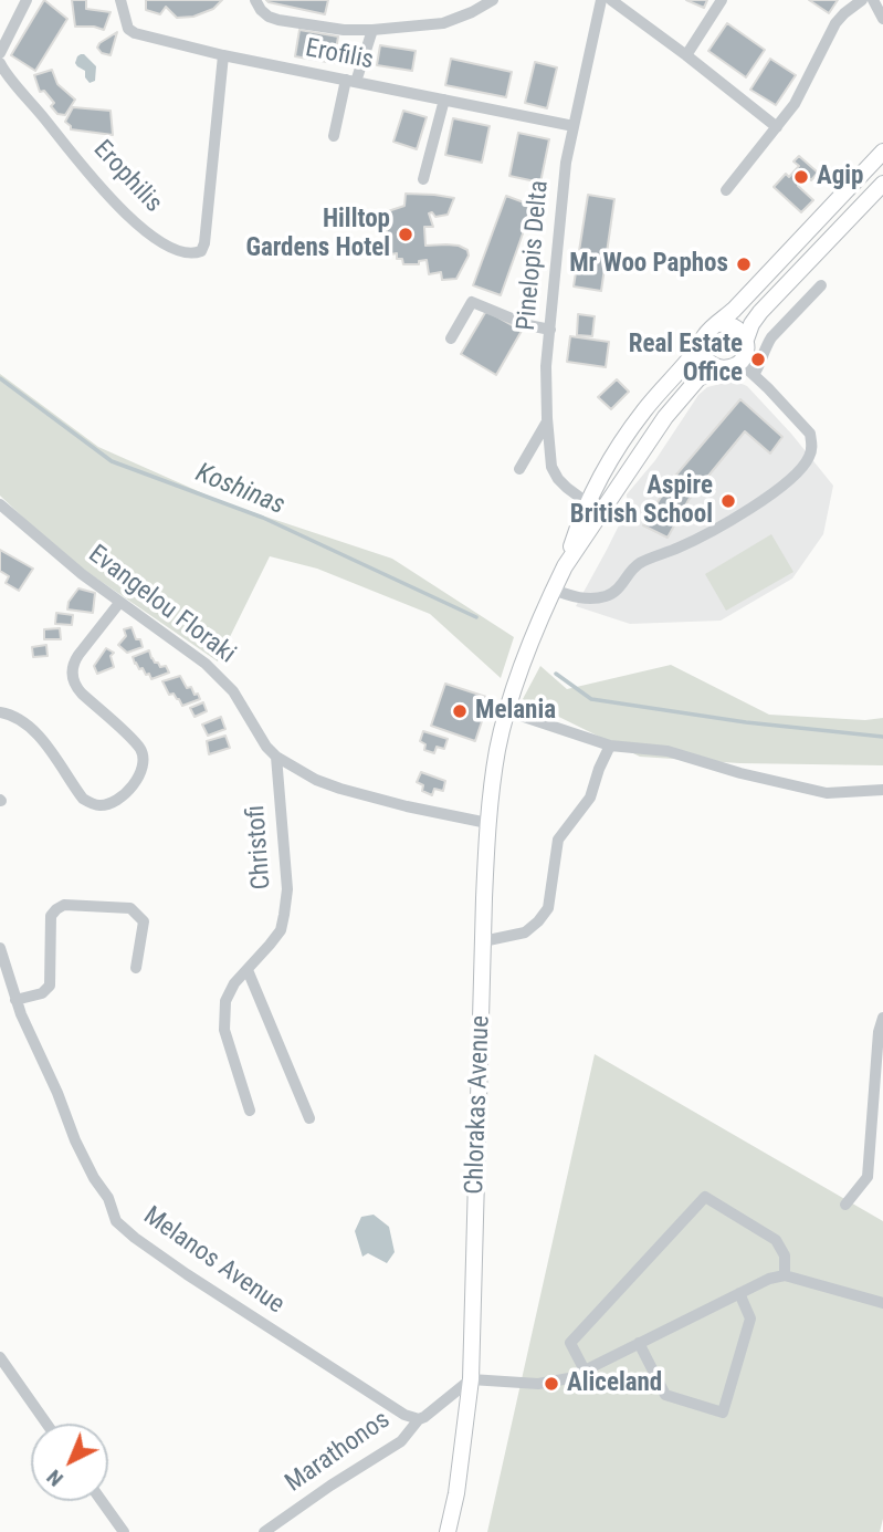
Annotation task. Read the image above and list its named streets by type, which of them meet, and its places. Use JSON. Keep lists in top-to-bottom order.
{
  "streets": {
    "main road": ["Chlorakas Avenue"],
    "street": [
      "Erofilis",
      "Erophilis",
      "Pinelopis Delta",
      "Evangelou Floraki",
      "Christofi",
      "Melanos Avenue",
      "Marathonos"
    ]
  },
  "crossings": [
    ["Erofilis", "Erophilis"],
    ["Erofilis", "Pinelopis Delta"],
    ["Evangelou Floraki", "Christofi"],
    ["Chlorakas Avenue", "Marathonos"],
    ["Melanos Avenue", "Marathonos"]
  ],
  "water": ["Koshinas"],
  "places": [
    "Agip",
    "Hilltop Gardens Hotel",
    "Mr Woo Paphos",
    "Real Estate Office",
    "Aspire British School",
    "Melania",
    "Aliceland"
  ],
  "north": "bottom left"
}
